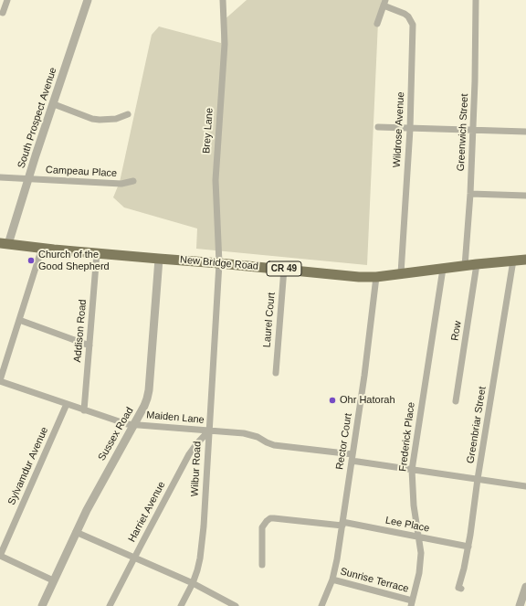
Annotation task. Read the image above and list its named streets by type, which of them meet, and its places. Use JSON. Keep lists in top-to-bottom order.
{
  "streets": {
    "main road": ["New Bridge Road", "CR 49"],
    "street": [
      "South Prospect Avenue",
      "Wildrose Avenue",
      "Brey Lane",
      "Greenwich Street",
      "Campeau Place",
      "Laurel Court",
      "Addison Road",
      "Row",
      "Maiden Lane",
      "Greenbriar Street",
      "Sussex Road",
      "Frederick Place",
      "Rector Court",
      "Sylvamdur Avenue",
      "Wilbur Road",
      "Harriet Avenue",
      "Lee Place",
      "Sunrise Terrace"
    ]
  },
  "crossings": [
    ["South Prospect Avenue", "Campeau Place"],
    ["South Prospect Avenue", "New Bridge Road"],
    ["Wildrose Avenue", "New Bridge Road"],
    ["Brey Lane", "New Bridge Road"],
    ["Brey Lane", "Wilbur Road"],
    ["Greenwich Street", "New Bridge Road"],
    ["New Bridge Road", "Laurel Court"],
    ["New Bridge Road", "Addison Road"],
    ["New Bridge Road", "Row"],
    ["New Bridge Road", "Greenbriar Street"],
    ["New Bridge Road", "Sussex Road"],
    ["New Bridge Road", "Frederick Place"],
    ["New Bridge Road", "Rector Court"],
    ["New Bridge Road", "Wilbur Road"],
    ["Addison Road", "Maiden Lane"],
    ["Maiden Lane", "Greenbriar Street"],
    ["Maiden Lane", "Sussex Road"],
    ["Maiden Lane", "Frederick Place"],
    ["Maiden Lane", "Rector Court"],
    ["Maiden Lane", "Sylvamdur Avenue"],
    ["Maiden Lane", "Wilbur Road"],
    ["Maiden Lane", "Harriet Avenue"],
    ["Greenbriar Street", "Lee Place"],
    ["Frederick Place", "Lee Place"],
    ["Frederick Place", "Sunrise Terrace"],
    ["Rector Court", "Lee Place"],
    ["Rector Court", "Sunrise Terrace"],
    ["Wilbur Road", "Harriet Avenue"]
  ],
  "places": ["Church of the Good Shepherd", "Ohr Hatorah"]
}
